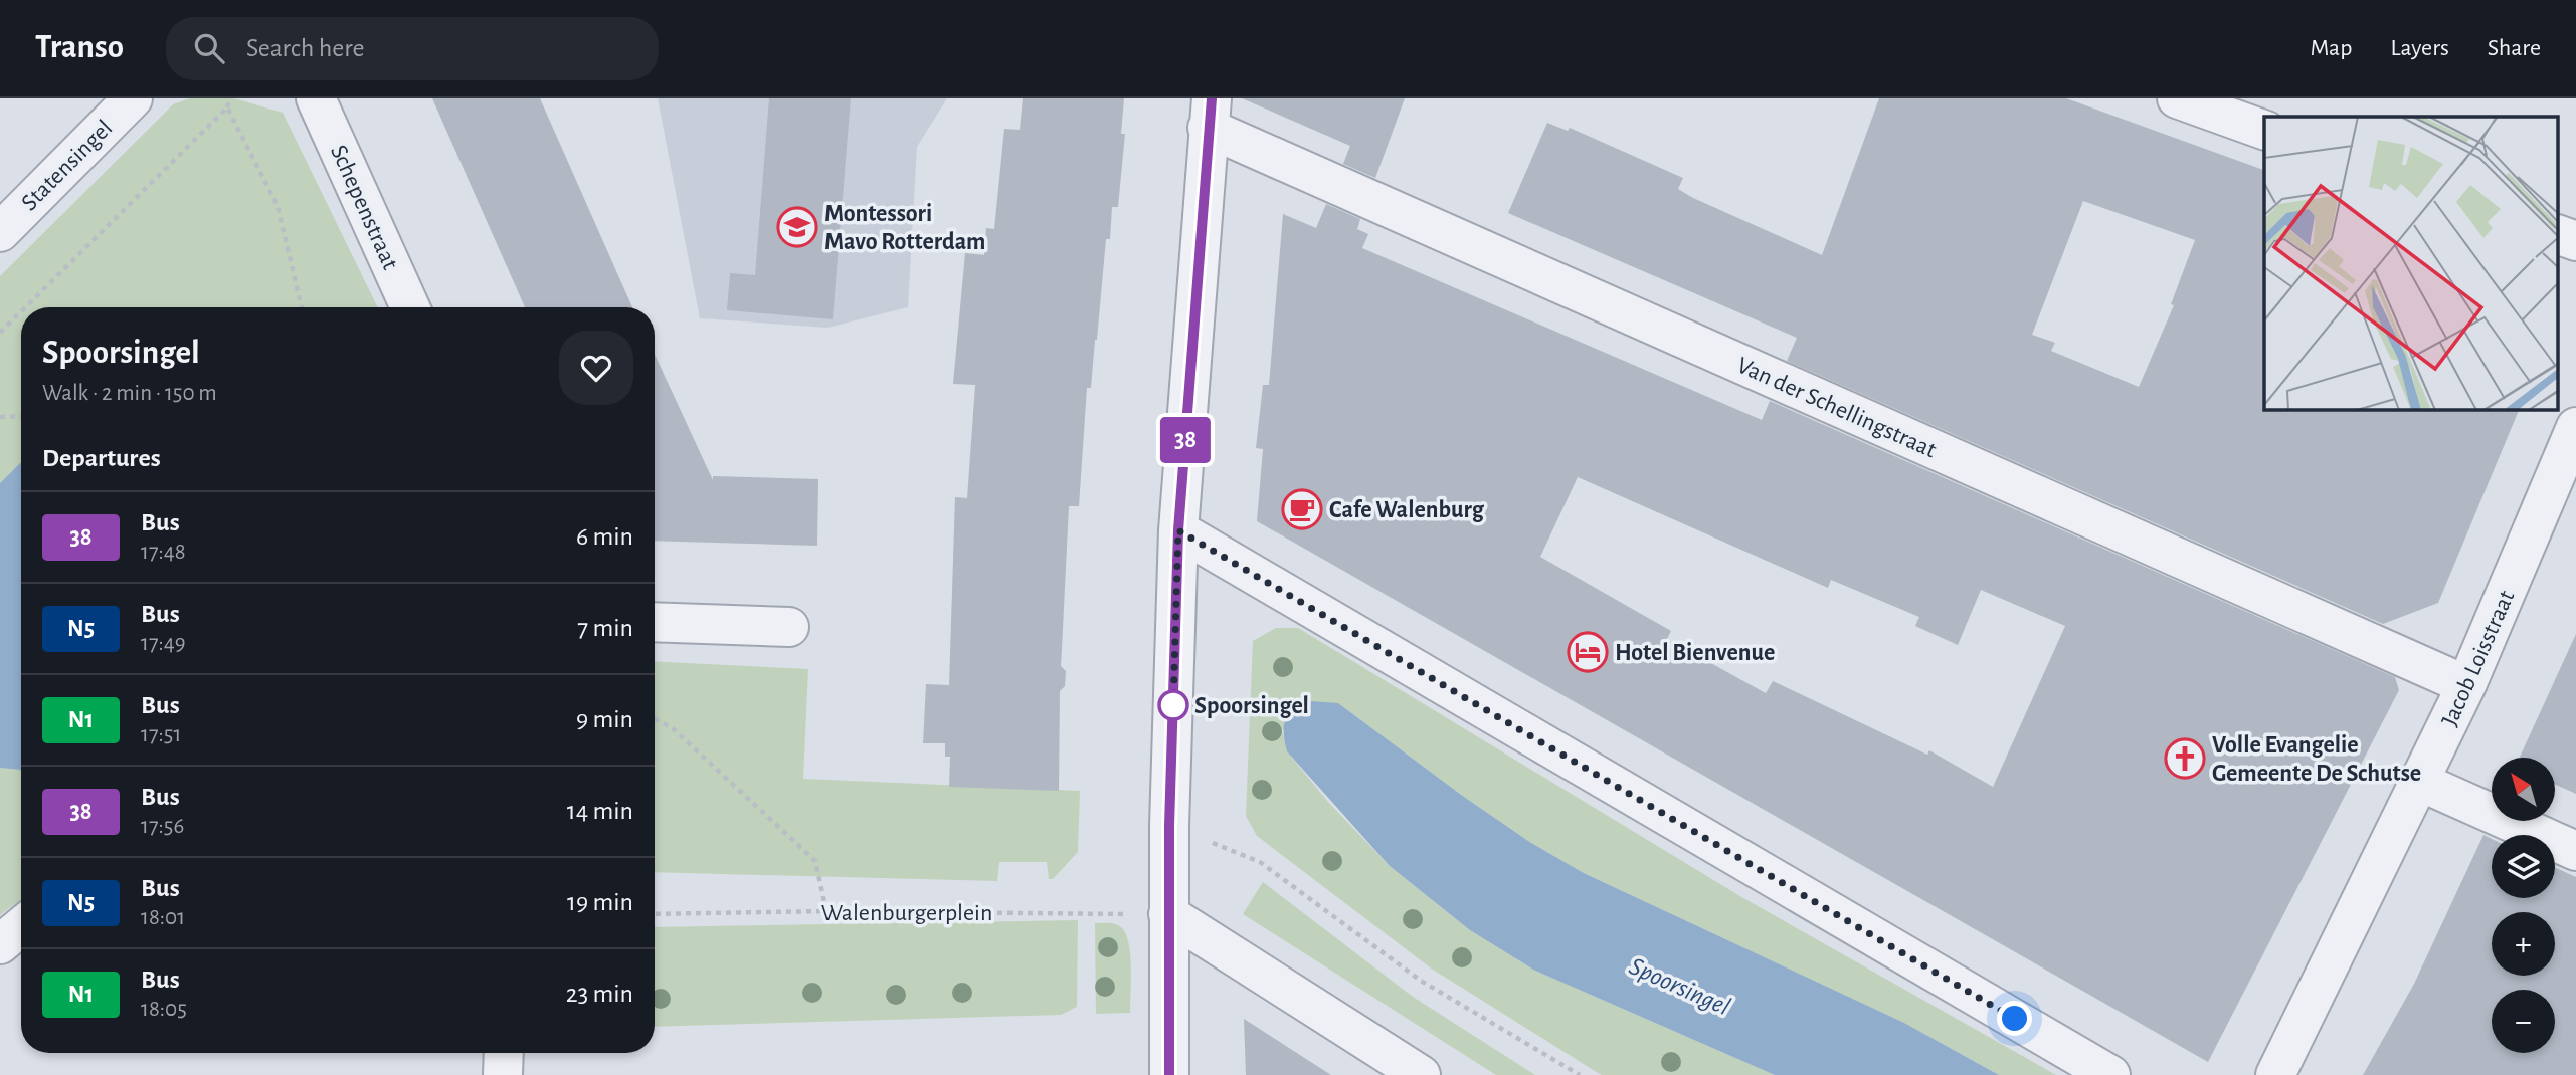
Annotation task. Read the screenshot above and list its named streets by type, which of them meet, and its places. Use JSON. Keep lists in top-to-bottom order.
{
  "streets": {
    "street": [
      "Statensingel",
      "Schepenstraat",
      "Van der Schellingstraat",
      "Jacob Loisstraat"
    ],
    "path": ["Walenburgerplein"]
  },
  "crossings": [
    ["Van der Schellingstraat", "Jacob Loisstraat"]
  ],
  "water": ["Spoorsingel"],
  "places": {
    "school or university": ["Montessori Mavo Rotterdam"],
    "cafe": ["Cafe Walenburg"],
    "hotel": ["Hotel Bienvenue"],
    "other": ["Spoorsingel"],
    "church": ["Volle Evangelie Gemeente De Schutse"]
  },
  "lines": ["bus line 38"],
  "north": "top left",
  "page": {
    "header": "Transo",
    "search": "Search here",
    "nav": ["Map", "Layers", "Share"],
    "on_map": "38",
    "heading": [
      ["Spoorsingel", "Walk · 2 min · 150 m"],
      "Departures"
    ],
    "list": [
      {
        "mark": "38",
        "name": "Bus",
        "note": "17:48",
        "value": "6 min"
      },
      {
        "mark": "N5",
        "name": "Bus",
        "note": "17:49",
        "value": "7 min"
      },
      {
        "mark": "N1",
        "name": "Bus",
        "note": "17:51",
        "value": "9 min"
      },
      {
        "mark": "38",
        "name": "Bus",
        "note": "17:56",
        "value": "14 min"
      },
      {
        "mark": "N5",
        "name": "Bus",
        "note": "18:01",
        "value": "19 min"
      },
      {
        "mark": "N1",
        "name": "Bus",
        "note": "18:05",
        "value": "23 min"
      }
    ],
    "map_buttons": ["+", "−"]
  }
}
